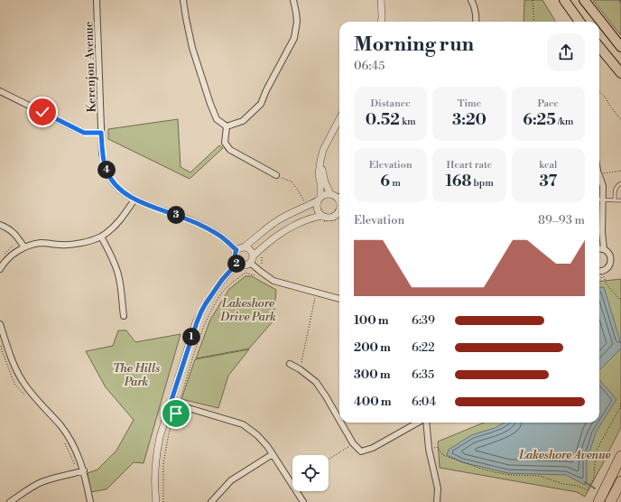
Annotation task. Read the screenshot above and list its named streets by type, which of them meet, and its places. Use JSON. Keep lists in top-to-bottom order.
{
  "streets": {
    "street": ["Kerenjon Avenue"]
  },
  "parks": ["Lakeshore Drive Park", "The Hills Park", "Lakeshore Avenue"],
  "page": {
    "heading": ["Morning run", "06:45"],
    "stats": [
      ["Distance", "0.52 km"],
      ["Time", "3:20"],
      ["Pace", "6:25 /km"],
      ["Elevation", "6 m"],
      ["Heart rate", "168 bpm"],
      ["kcal", "37"]
    ],
    "pins": [
      "4",
      "3",
      "2",
      "1"
    ],
    "chart": ["Elevation", "89–93 m"],
    "list": [
      {
        "name": "100 m",
        "note": "6:39"
      },
      {
        "name": "200 m",
        "note": "6:22"
      },
      {
        "name": "300 m",
        "note": "6:35"
      },
      {
        "name": "400 m",
        "note": "6:04"
      }
    ]
  }
}
